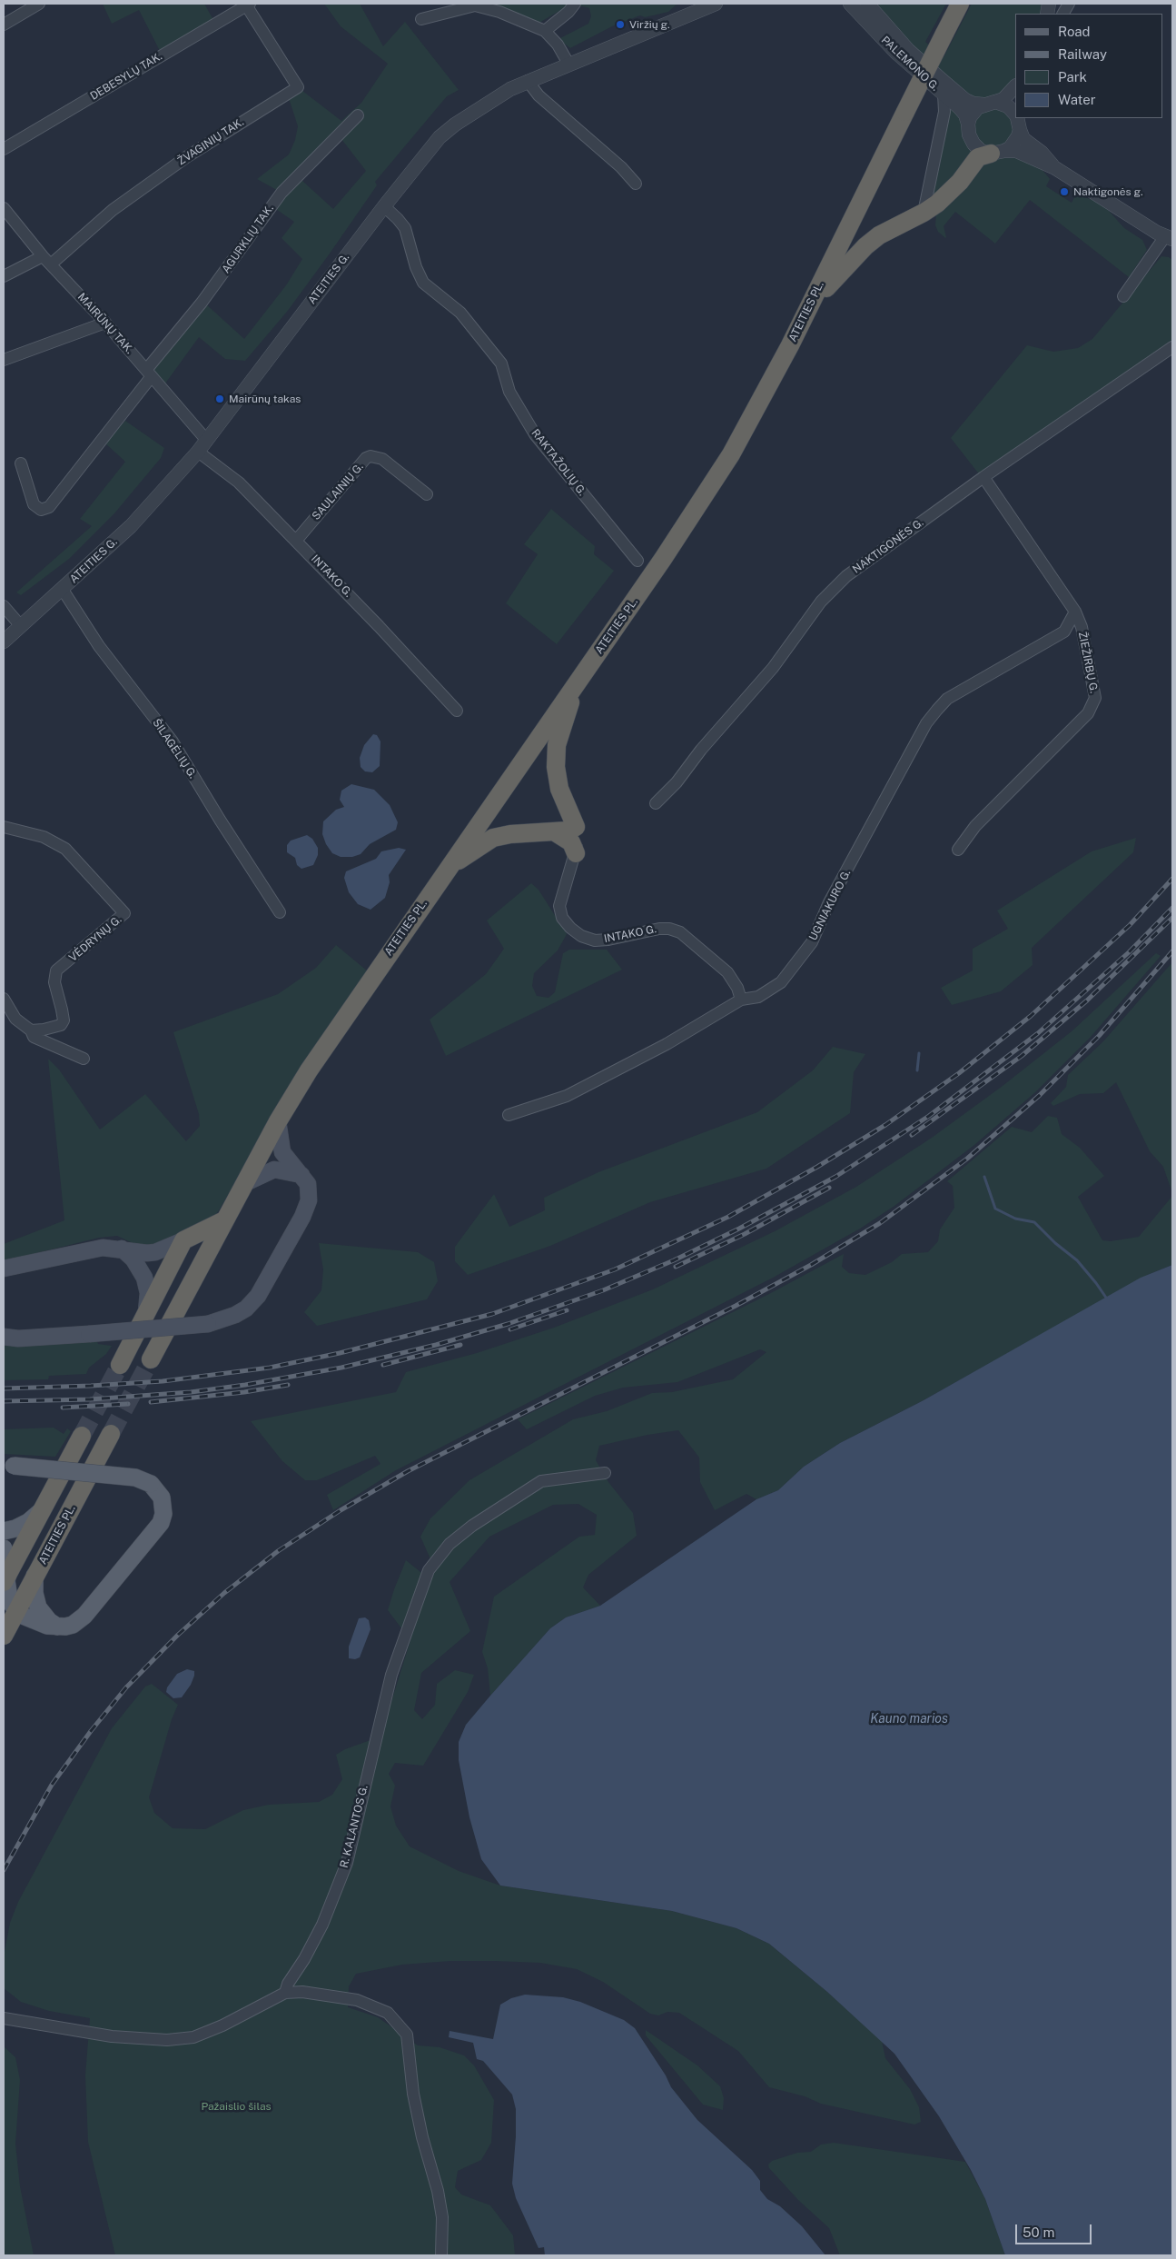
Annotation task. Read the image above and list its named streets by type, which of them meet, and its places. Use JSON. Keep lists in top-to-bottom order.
{
  "streets": {
    "highway": ["ATEITIES PL."],
    "street": [
      "PALEMONO G.",
      "DEBESYLŲ TAK.",
      "ŽVAGINIŲ TAK.",
      "AGURKLIŲ TAK.",
      "ATEITIES G.",
      "MAIRŪNŲ TAK.",
      "RAKTAŽOLIŲ G.",
      "SAULAINIŲ G.",
      "NAKTIGONĖS G.",
      "INTAKO G.",
      "ŽIEŽIRBŲ G.",
      "ŠILAGĖLIŲ G.",
      "UGNIAKURO G.",
      "VĖDRYNŲ G.",
      "R. KALANTOS G."
    ]
  },
  "crossings": [
    ["DEBESYLŲ TAK.", "ŽVAGINIŲ TAK."],
    ["ŽVAGINIŲ TAK.", "MAIRŪNŲ TAK."],
    ["AGURKLIŲ TAK.", "MAIRŪNŲ TAK."],
    ["ATEITIES G.", "MAIRŪNŲ TAK."],
    ["ATEITIES G.", "RAKTAŽOLIŲ G."],
    ["ATEITIES G.", "INTAKO G."],
    ["ATEITIES G.", "ŠILAGĖLIŲ G."],
    ["SAULAINIŲ G.", "INTAKO G."],
    ["NAKTIGONĖS G.", "ŽIEŽIRBŲ G."],
    ["INTAKO G.", "UGNIAKURO G."],
    ["ŽIEŽIRBŲ G.", "UGNIAKURO G."]
  ],
  "water": ["Kauno marios"],
  "parks": ["Pažaislio šilas"],
  "places": ["Viržių g.", "Naktigonės g.", "Mairūnų takas"],
  "legend": [
    "Road",
    "Railway",
    "Park",
    "Water"
  ],
  "scale_bar": "50 m"
}
